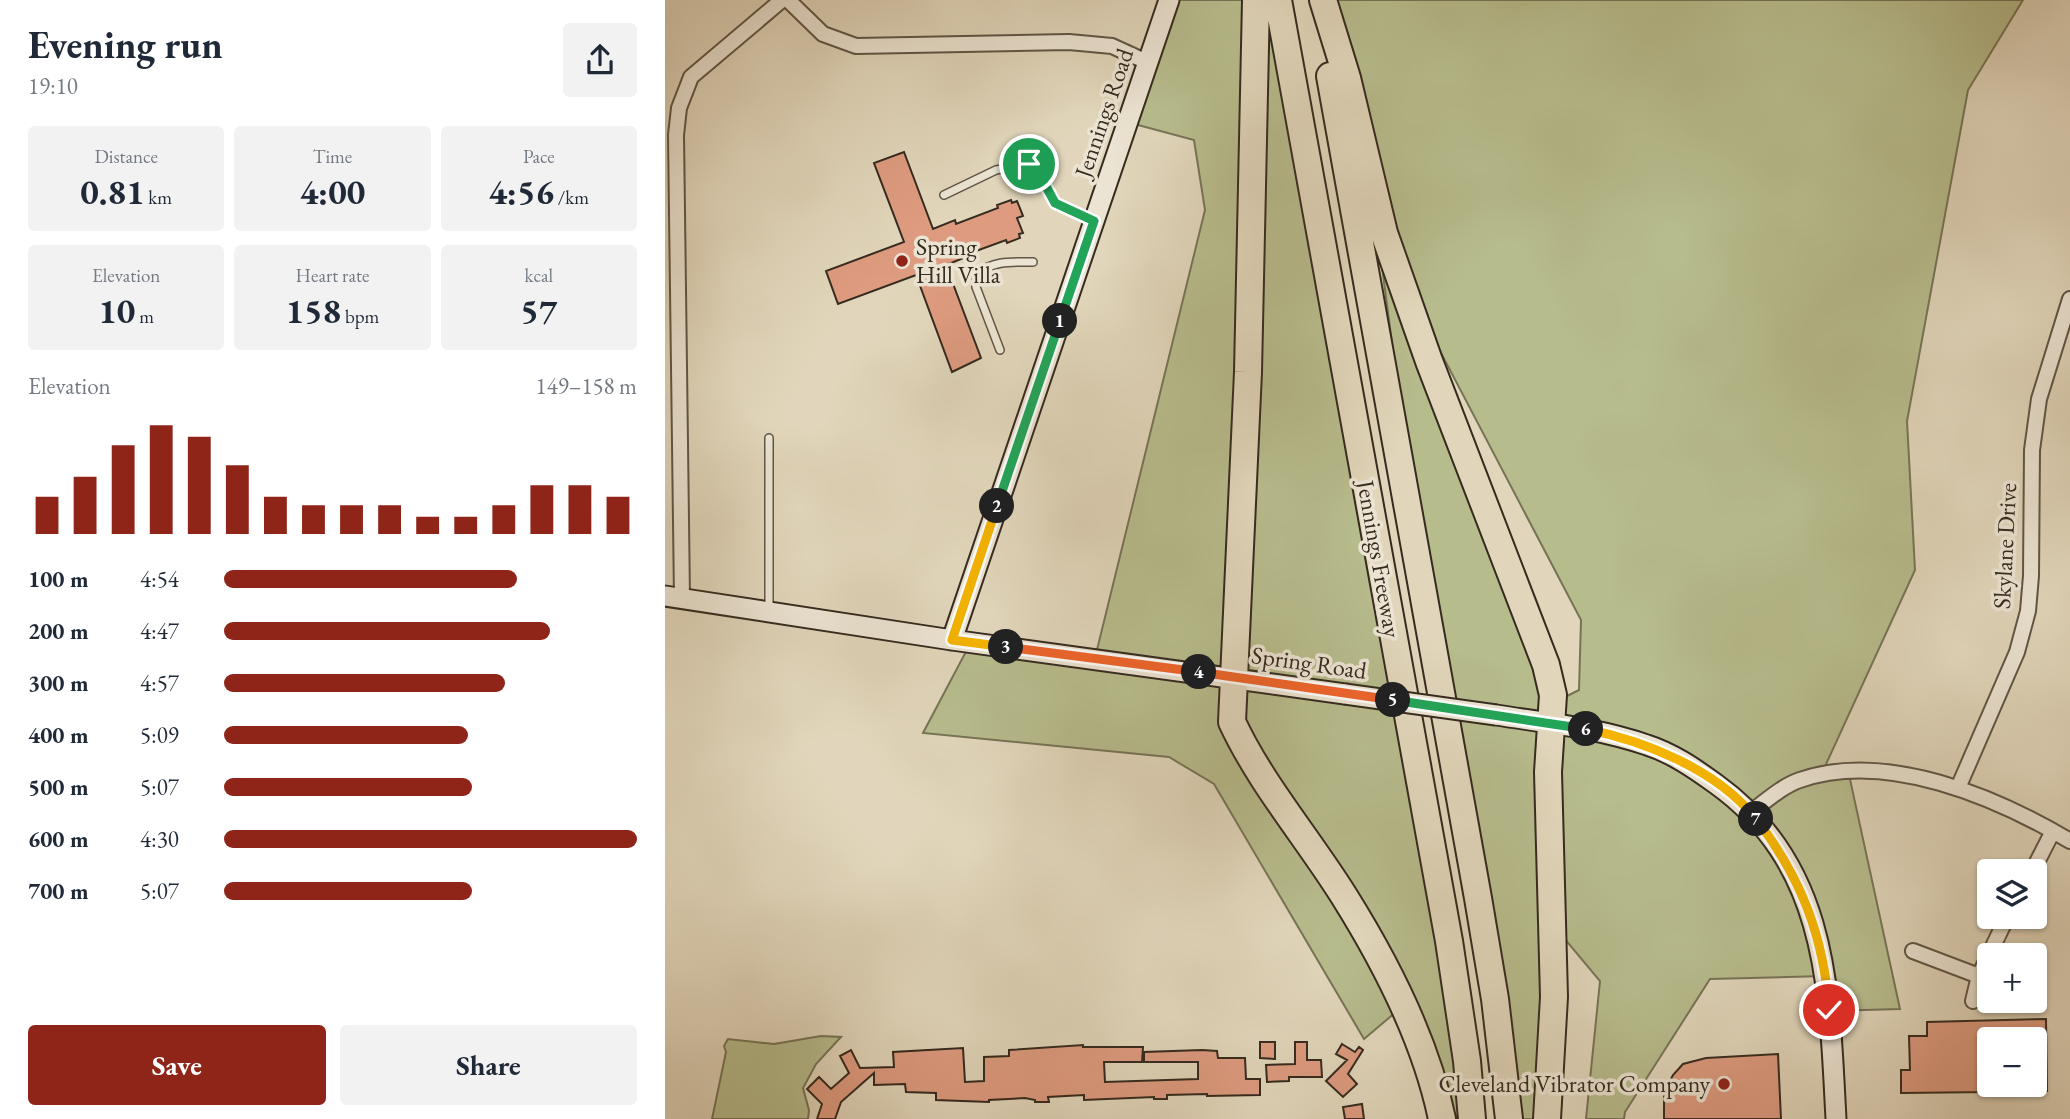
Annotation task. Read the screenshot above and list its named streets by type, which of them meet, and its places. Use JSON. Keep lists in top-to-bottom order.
{
  "streets": {
    "highway": ["Jennings Freeway"],
    "street": ["Jennings Road", "Skylane Drive", "Spring Road"]
  },
  "crossings": [
    ["Jennings Road", "Spring Road"]
  ],
  "places": ["Spring Hill Villa", "Cleveland Vibrator Company"],
  "page": {
    "heading": ["Evening run", "19:10"],
    "stats": [
      ["Distance", "0.81 km"],
      ["Time", "4:00"],
      ["Pace", "4:56 /km"],
      ["Elevation", "10 m"],
      ["Heart rate", "158 bpm"],
      ["kcal", "57"]
    ],
    "pins": [
      "1",
      "2",
      "3",
      "4",
      "5",
      "6",
      "7"
    ],
    "chart": ["Elevation", "149–158 m"],
    "list": [
      {
        "name": "100 m",
        "note": "4:54"
      },
      {
        "name": "200 m",
        "note": "4:47"
      },
      {
        "name": "300 m",
        "note": "4:57"
      },
      {
        "name": "400 m",
        "note": "5:09"
      },
      {
        "name": "500 m",
        "note": "5:07"
      },
      {
        "name": "600 m",
        "note": "4:30"
      },
      {
        "name": "700 m",
        "note": "5:07"
      }
    ],
    "map_buttons": ["+", "−"],
    "buttons": ["Save", "Share"]
  }
}
